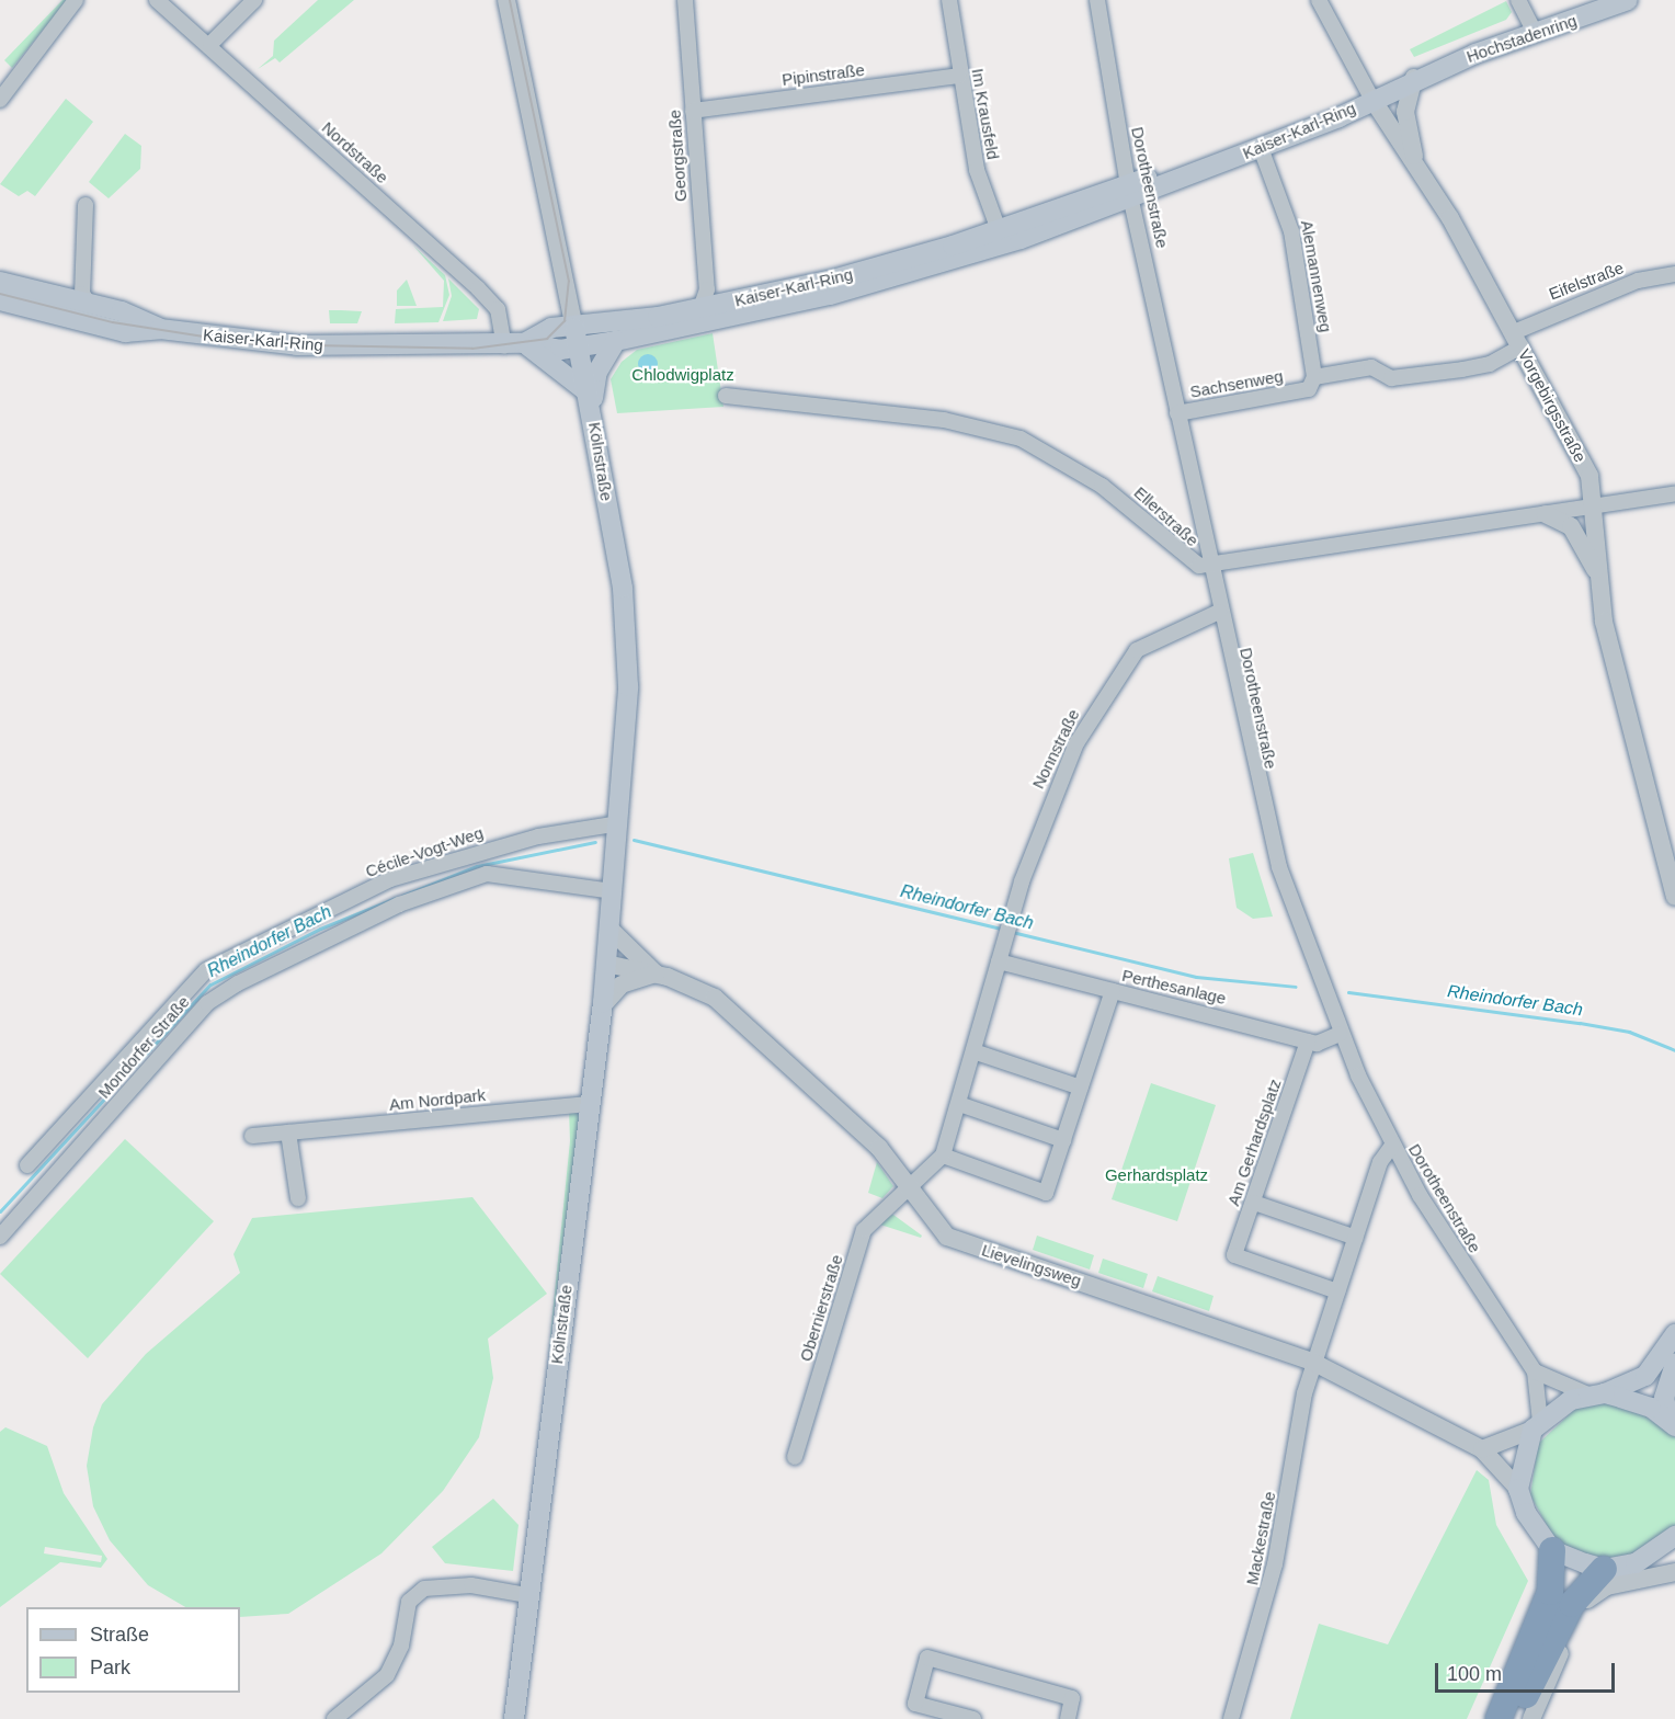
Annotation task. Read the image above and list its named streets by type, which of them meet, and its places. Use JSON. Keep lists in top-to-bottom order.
{
  "streets": {
    "main road": ["Hochstadenring", "Kaiser-Karl-Ring", "Kölnstraße"],
    "street": [
      "Pipinstraße",
      "Im Krausfeld",
      "Nordstraße",
      "Georgstraße",
      "Dorotheenstraße",
      "Alemannenweg",
      "Eifelstraße",
      "Sachsenweg",
      "Vorgebirgsstraße",
      "Ellerstraße",
      "Nonnstraße",
      "Cécile-Vogt-Weg",
      "Perthesanlage",
      "Mondorfer Straße",
      "Am Nordpark",
      "Am Gerhardsplatz",
      "Lievelingsweg",
      "Obernierstraße",
      "Mackestraße"
    ]
  },
  "crossings": [
    ["Hochstadenring", "Kaiser-Karl-Ring"],
    ["Hochstadenring", "Vorgebirgsstraße"],
    ["Pipinstraße", "Im Krausfeld"],
    ["Pipinstraße", "Georgstraße"],
    ["Im Krausfeld", "Kaiser-Karl-Ring"],
    ["Kaiser-Karl-Ring", "Nordstraße"],
    ["Kaiser-Karl-Ring", "Georgstraße"],
    ["Kaiser-Karl-Ring", "Dorotheenstraße"],
    ["Kaiser-Karl-Ring", "Alemannenweg"],
    ["Kaiser-Karl-Ring", "Vorgebirgsstraße"],
    ["Kaiser-Karl-Ring", "Kölnstraße"],
    ["Dorotheenstraße", "Sachsenweg"],
    ["Dorotheenstraße", "Ellerstraße"],
    ["Dorotheenstraße", "Nonnstraße"],
    ["Dorotheenstraße", "Perthesanlage"],
    ["Dorotheenstraße", "Mackestraße"],
    ["Alemannenweg", "Sachsenweg"],
    ["Eifelstraße", "Sachsenweg"],
    ["Eifelstraße", "Vorgebirgsstraße"],
    ["Sachsenweg", "Vorgebirgsstraße"],
    ["Kölnstraße", "Cécile-Vogt-Weg"],
    ["Kölnstraße", "Mondorfer Straße"],
    ["Kölnstraße", "Am Nordpark"],
    ["Kölnstraße", "Lievelingsweg"],
    ["Nonnstraße", "Perthesanlage"],
    ["Nonnstraße", "Obernierstraße"],
    ["Perthesanlage", "Am Gerhardsplatz"],
    ["Am Gerhardsplatz", "Mackestraße"],
    ["Lievelingsweg", "Obernierstraße"],
    ["Lievelingsweg", "Mackestraße"]
  ],
  "water": ["Rheindorfer Bach"],
  "parks": ["Chlodwigplatz", "Gerhardsplatz"],
  "legend": ["Straße", "Park"],
  "scale_bar": "100 m"
}
